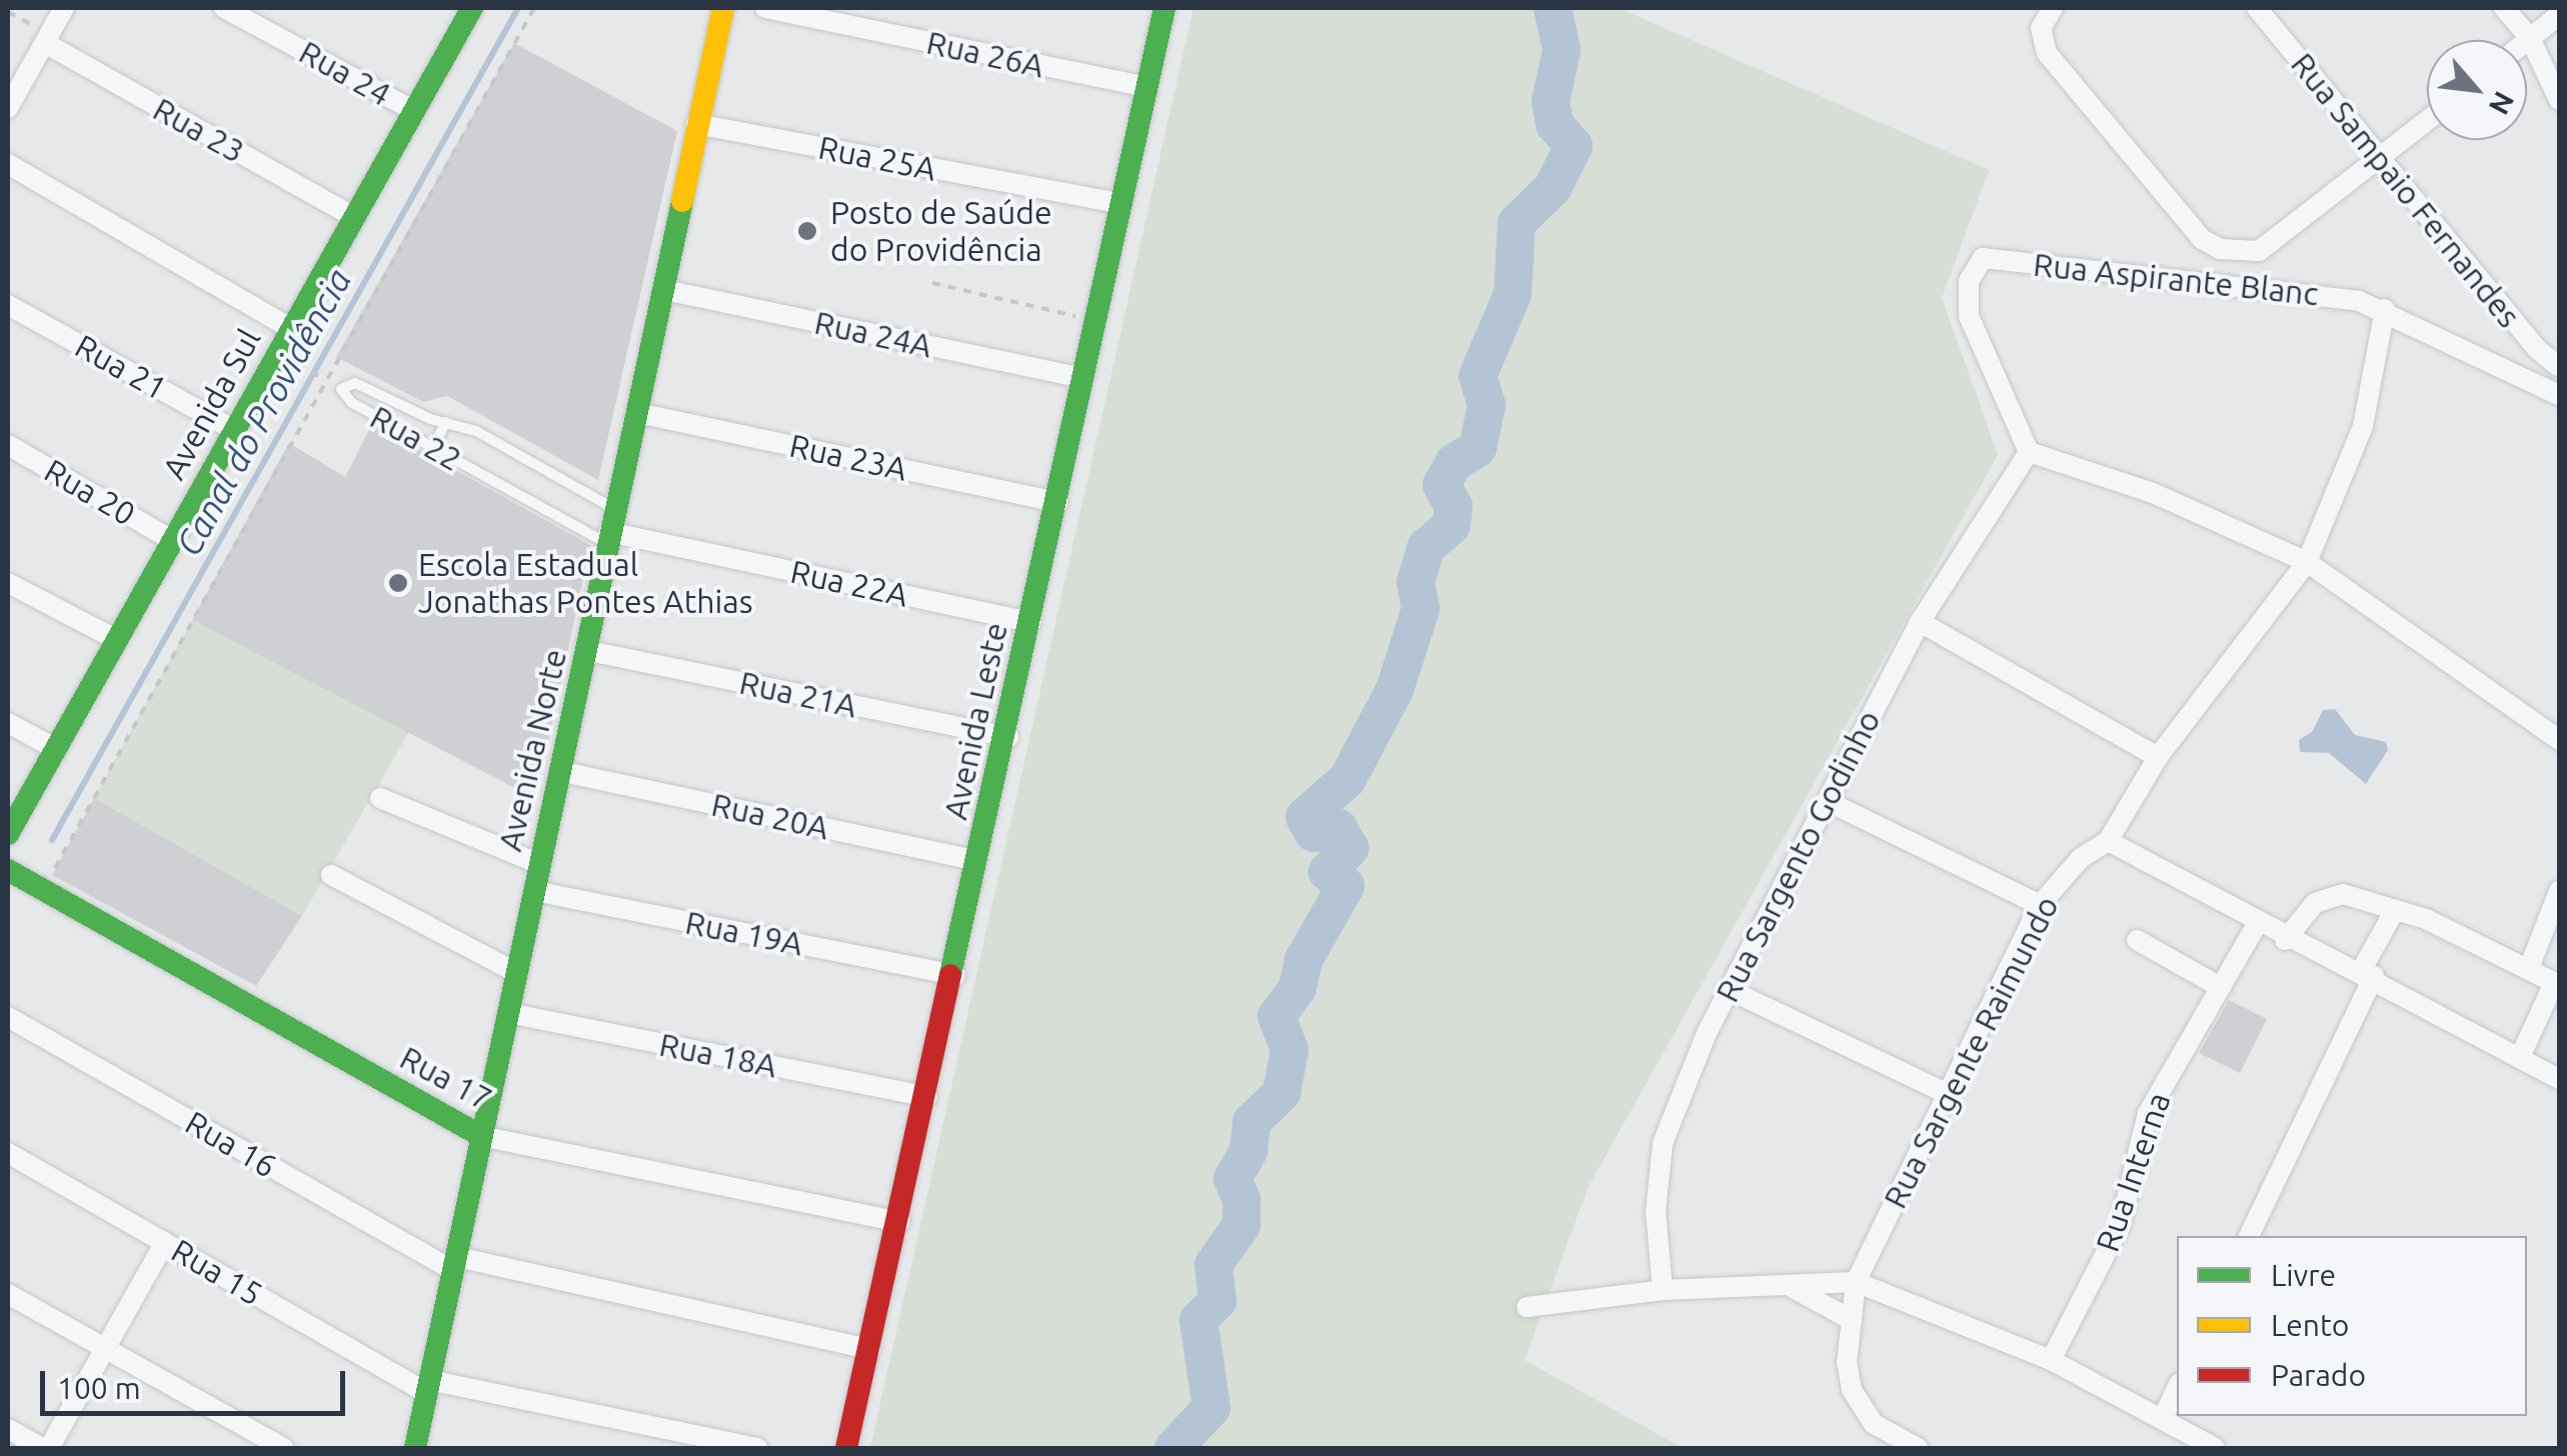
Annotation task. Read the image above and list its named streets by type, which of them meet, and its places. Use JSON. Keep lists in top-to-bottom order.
{
  "streets": {
    "street": [
      "Rua 26A",
      "Rua 24",
      "Rua 23",
      "Rua 25A",
      "Rua Sampaio Fernandes",
      "Rua Aspirante Blanc",
      "Rua 24A",
      "Rua 21",
      "Avenida Sul",
      "Rua 23A",
      "Rua 20",
      "Rua 22A",
      "Rua 21A",
      "Avenida Leste",
      "Avenida Norte",
      "Rua 20A",
      "Rua Sargento Godinho",
      "Rua 19A",
      "Rua Sargente Raimundo",
      "Rua 18A",
      "Rua 17",
      "Rua 16",
      "Rua Interna",
      "Rua 15"
    ],
    "lane": ["Rua 22"]
  },
  "crossings": [
    ["Rua 26A", "Avenida Leste"],
    ["Rua 24", "Avenida Sul"],
    ["Rua 23", "Avenida Sul"],
    ["Rua 25A", "Avenida Leste"],
    ["Rua 25A", "Avenida Norte"],
    ["Rua Aspirante Blanc", "Rua Sargento Godinho"],
    ["Rua Aspirante Blanc", "Rua Sargente Raimundo"],
    ["Rua 24A", "Avenida Leste"],
    ["Rua 24A", "Avenida Norte"],
    ["Rua 21", "Avenida Sul"],
    ["Avenida Sul", "Rua 20"],
    ["Rua 22", "Rua 22A"],
    ["Rua 22", "Avenida Norte"],
    ["Rua 23A", "Avenida Leste"],
    ["Rua 23A", "Avenida Norte"],
    ["Rua 22A", "Avenida Leste"],
    ["Rua 22A", "Avenida Norte"],
    ["Rua 21A", "Avenida Leste"],
    ["Rua 21A", "Avenida Norte"],
    ["Avenida Leste", "Rua 20A"],
    ["Avenida Leste", "Rua 19A"],
    ["Avenida Leste", "Rua 18A"],
    ["Avenida Leste", "Rua 17"],
    ["Avenida Leste", "Rua 16"],
    ["Avenida Norte", "Rua 20A"],
    ["Avenida Norte", "Rua 19A"],
    ["Avenida Norte", "Rua 18A"],
    ["Avenida Norte", "Rua 17"],
    ["Avenida Norte", "Rua 16"],
    ["Avenida Norte", "Rua 15"]
  ],
  "water": ["Canal do Providência"],
  "places": ["Posto de Saúde do Providência", "Escola Estadual Jonathas Pontes Athias"],
  "legend": ["Livre", "Lento", "Parado"],
  "scale_bar": "100 m",
  "north": "bottom right"
}
